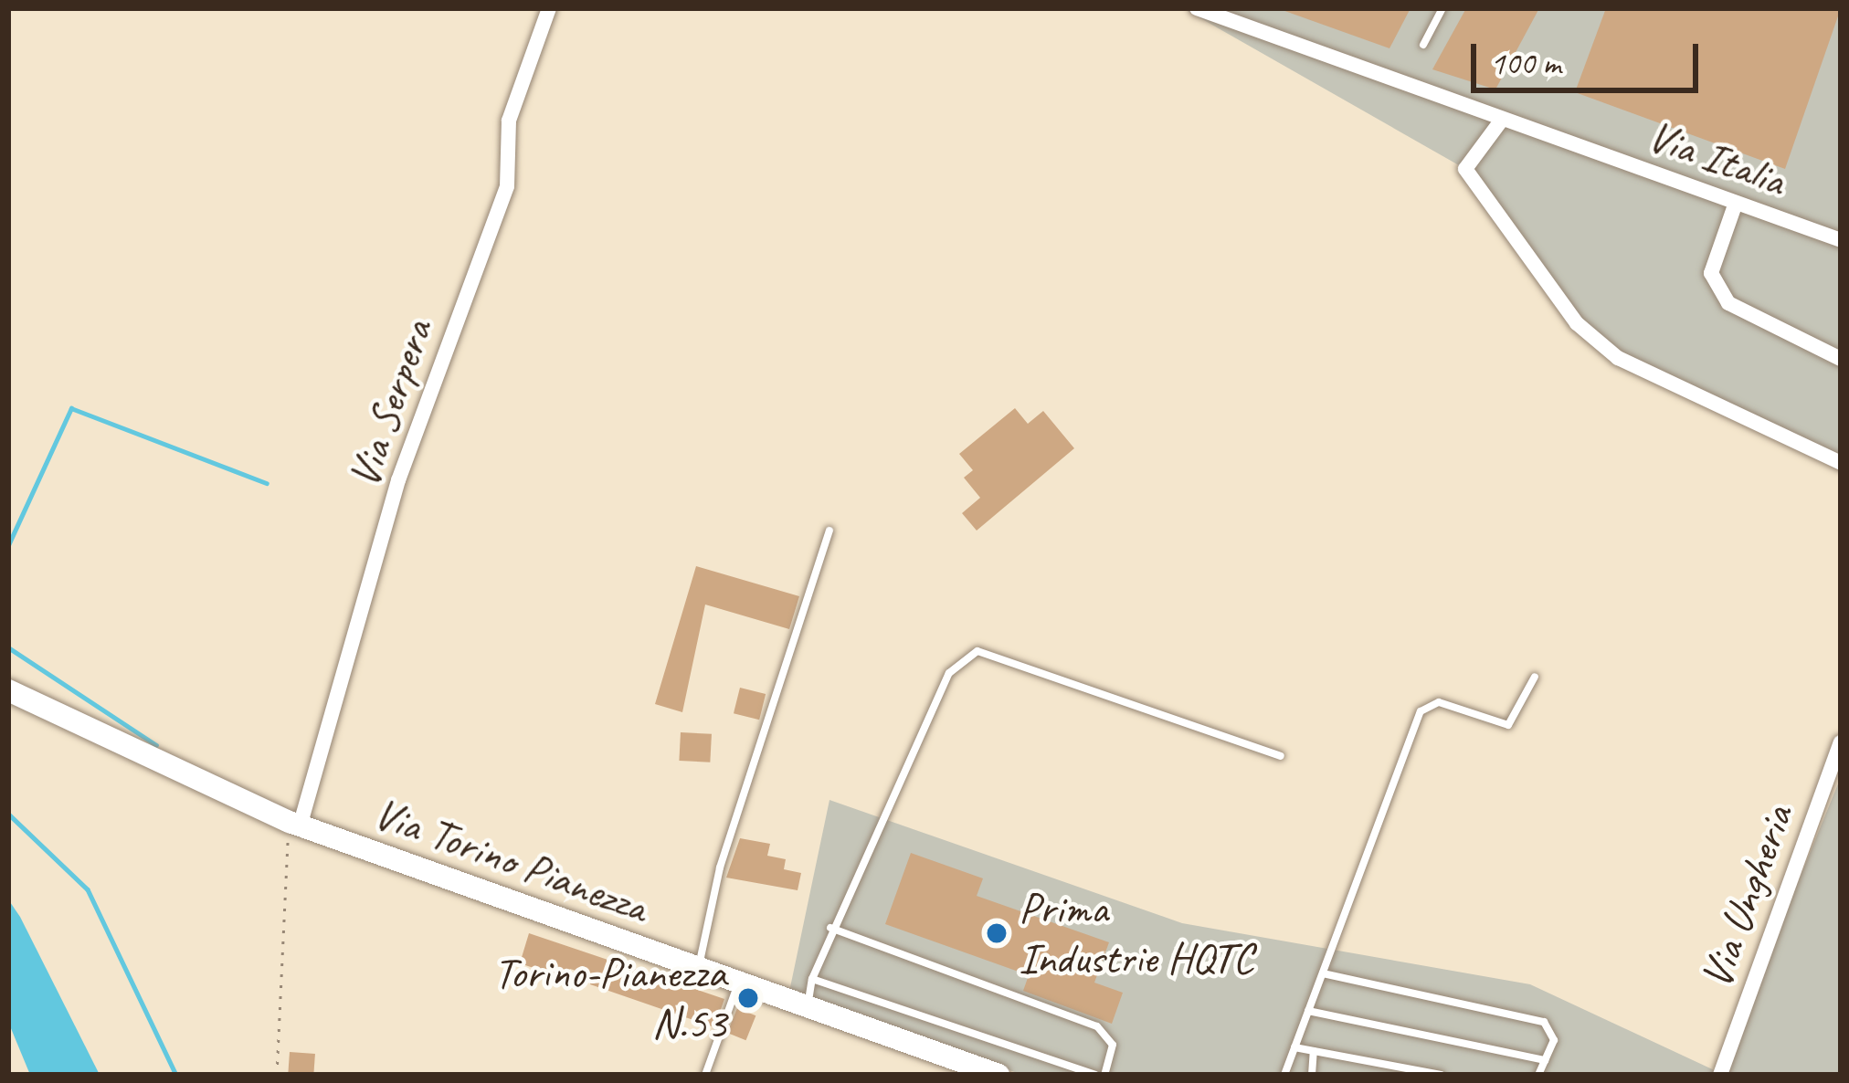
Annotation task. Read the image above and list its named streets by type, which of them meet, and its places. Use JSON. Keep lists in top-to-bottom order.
{
  "streets": {
    "main road": ["Via Torino Pianezza"],
    "street": ["Via Italia", "Via Serpera", "Via Ungheria"]
  },
  "crossings": [
    ["Via Serpera", "Via Torino Pianezza"]
  ],
  "places": ["Prima Industrie HQTC", "Torino-Pianezza N.53"],
  "scale_bar": "100 m"
}
